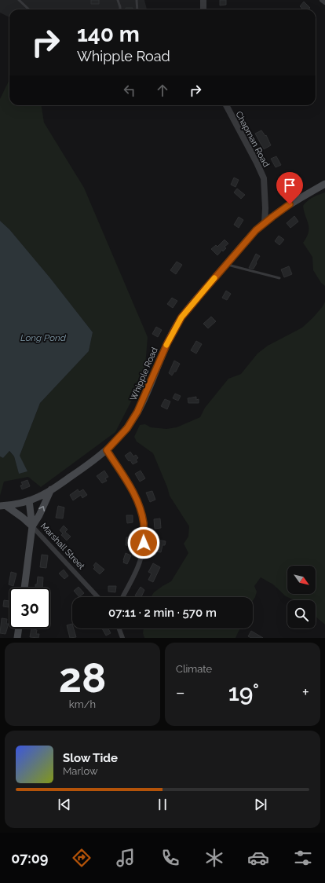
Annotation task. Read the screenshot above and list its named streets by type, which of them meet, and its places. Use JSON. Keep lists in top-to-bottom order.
{
  "streets": {
    "main road": ["Whipple Road", "Marshall Street"],
    "street": ["Chapman Road"]
  },
  "crossings": [
    ["Chapman Road", "Whipple Road"],
    ["Whipple Road", "Marshall Street"]
  ],
  "water": ["Long Pond"],
  "north": "bottom right",
  "page": {
    "turn": ["140 m", "Whipple Road"],
    "limit": "30",
    "trip": "07:11 · 2 min · 570 m",
    "tile": [
      ["28", "km/h"],
      "Climate"
    ],
    "heat": ["−", "19°", "+"],
    "song": ["Slow Tide", "Marlow"],
    "tabs": "07:09"
  }
}
